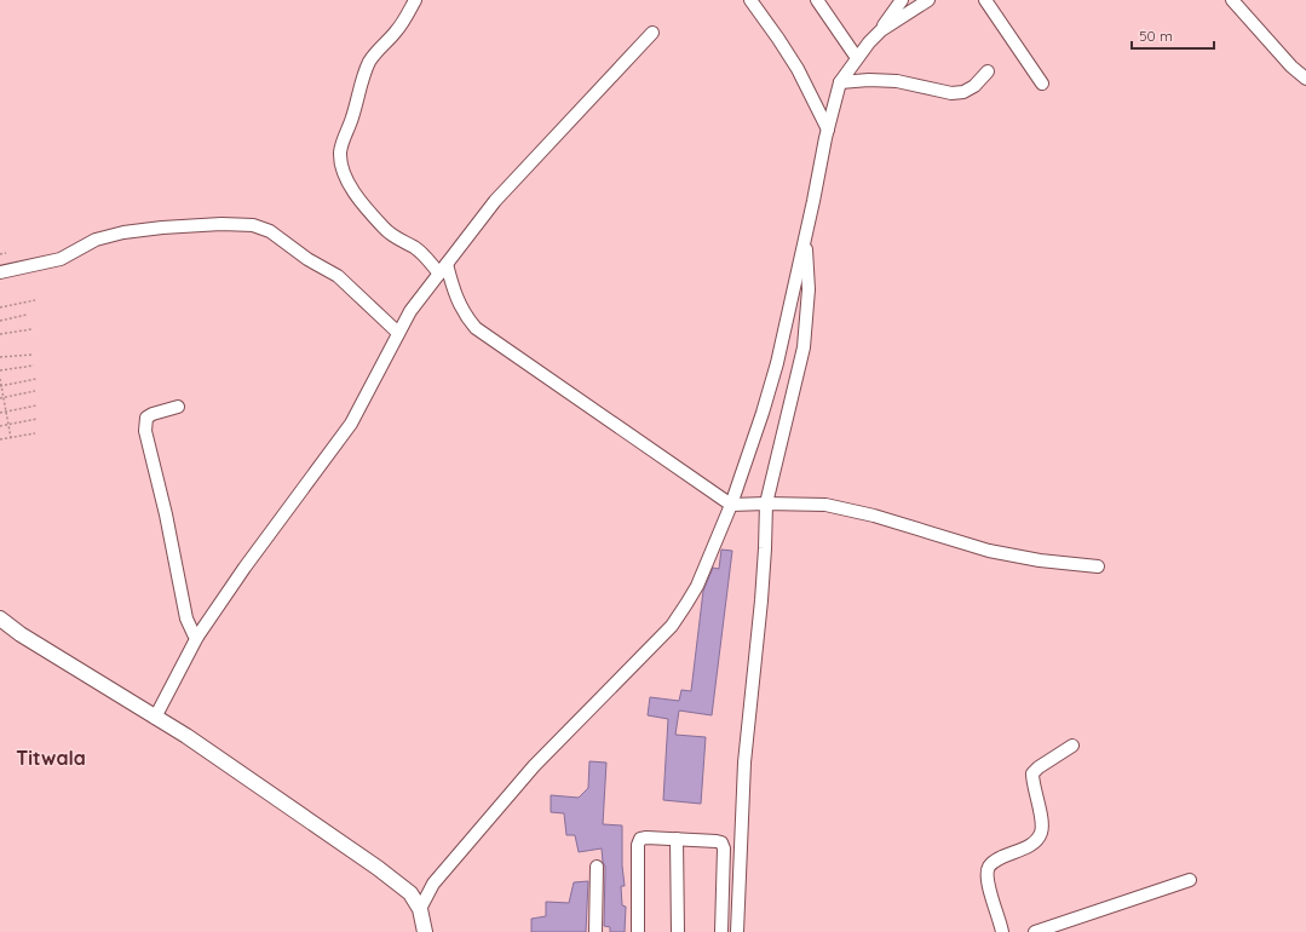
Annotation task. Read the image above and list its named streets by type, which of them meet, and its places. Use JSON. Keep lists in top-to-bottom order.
{
  "districts": ["Titwala"],
  "scale_bar": "50 m"
}
